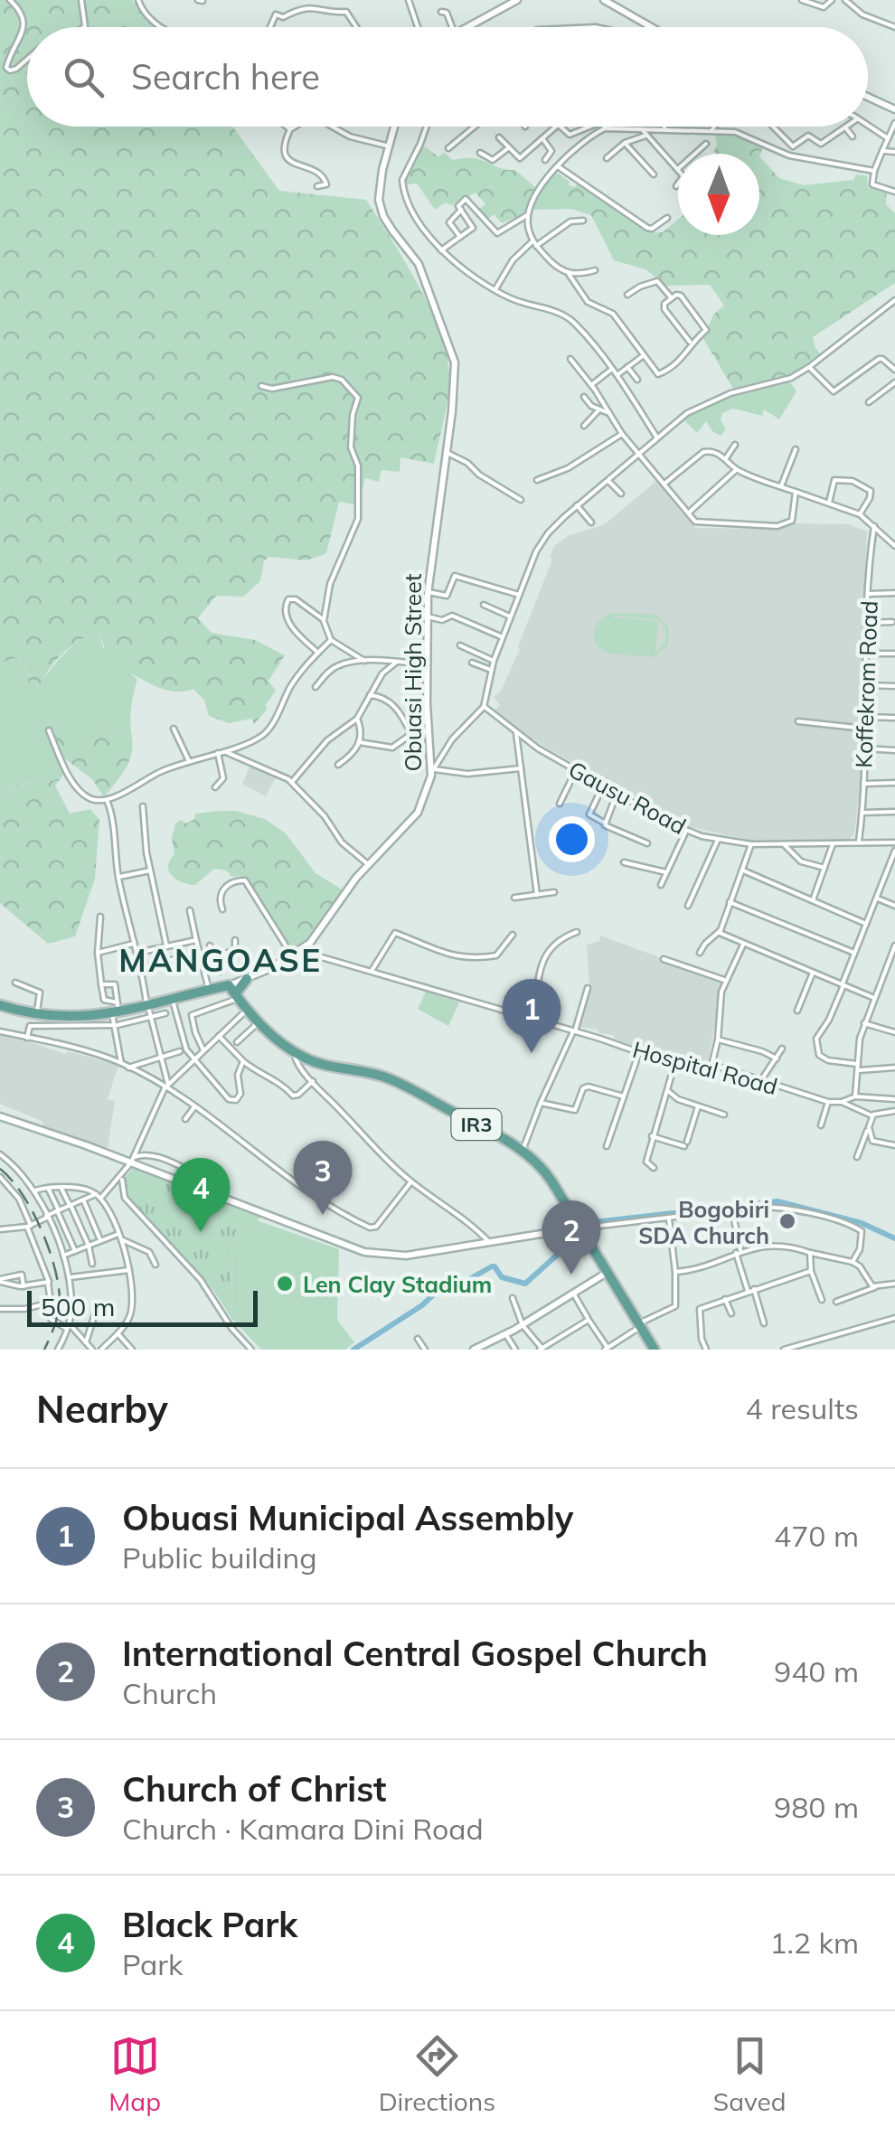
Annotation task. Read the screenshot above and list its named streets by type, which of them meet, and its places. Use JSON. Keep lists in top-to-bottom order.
{
  "streets": {
    "main road": ["IR3"],
    "street": [
      "Obuasi High Street",
      "Koffekrom Road",
      "Gausu Road",
      "Hospital Road"
    ]
  },
  "crossings": [
    ["Obuasi High Street", "Hospital Road"],
    ["Koffekrom Road", "Gausu Road"]
  ],
  "districts": ["MANGOASE"],
  "places": ["Bogobiri SDA Church", "Len Clay Stadium"],
  "scale_bar": "500 m",
  "north": "bottom",
  "page": {
    "search": "Search here",
    "pins": [
      "1",
      "3",
      "4",
      "2"
    ],
    "scale": "500 m",
    "heading": ["Nearby", "4 results"],
    "list": [
      {
        "mark": "1",
        "name": "Obuasi Municipal Assembly",
        "note": "Public building",
        "value": "470 m"
      },
      {
        "mark": "2",
        "name": "International Central Gospel Church",
        "note": "Church",
        "value": "940 m"
      },
      {
        "mark": "3",
        "name": "Church of Christ",
        "note": "Church · Kamara Dini Road",
        "value": "980 m"
      },
      {
        "mark": "4",
        "name": "Black Park",
        "note": "Park",
        "value": "1.2 km"
      }
    ],
    "nav": ["Map", "Directions", "Saved"]
  }
}
